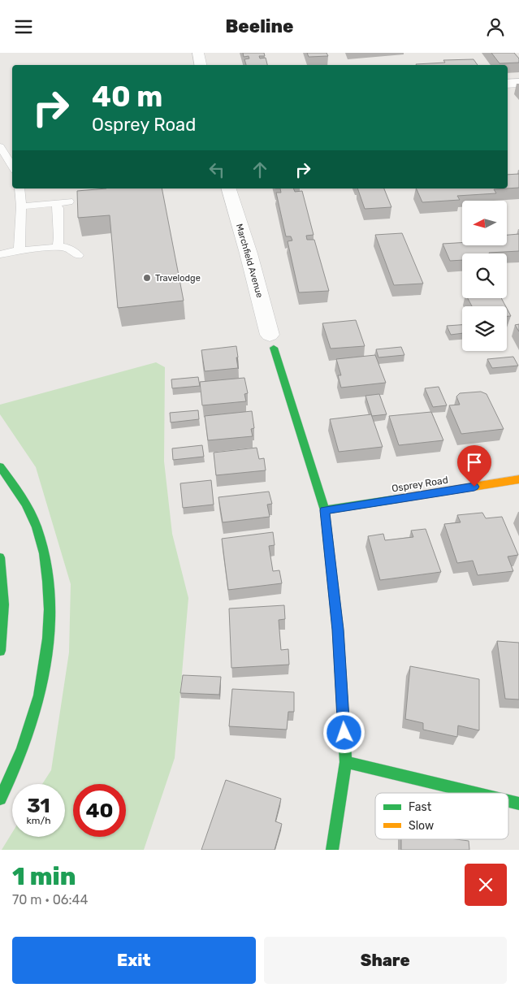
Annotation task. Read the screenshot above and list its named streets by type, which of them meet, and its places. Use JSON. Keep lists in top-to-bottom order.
{
  "streets": {
    "main road": ["Osprey Road"],
    "street": ["Marchfield Avenue"]
  },
  "places": ["Travelodge"],
  "legend": ["Fast", "Slow"],
  "north": "left",
  "page": {
    "header": "Beeline",
    "turn": ["40 m", "Osprey Road"],
    "speed": "31 km/h",
    "limit": "40",
    "heading": ["1 min", "70 m · 06:44"],
    "buttons": ["Exit", "Share"]
  }
}
